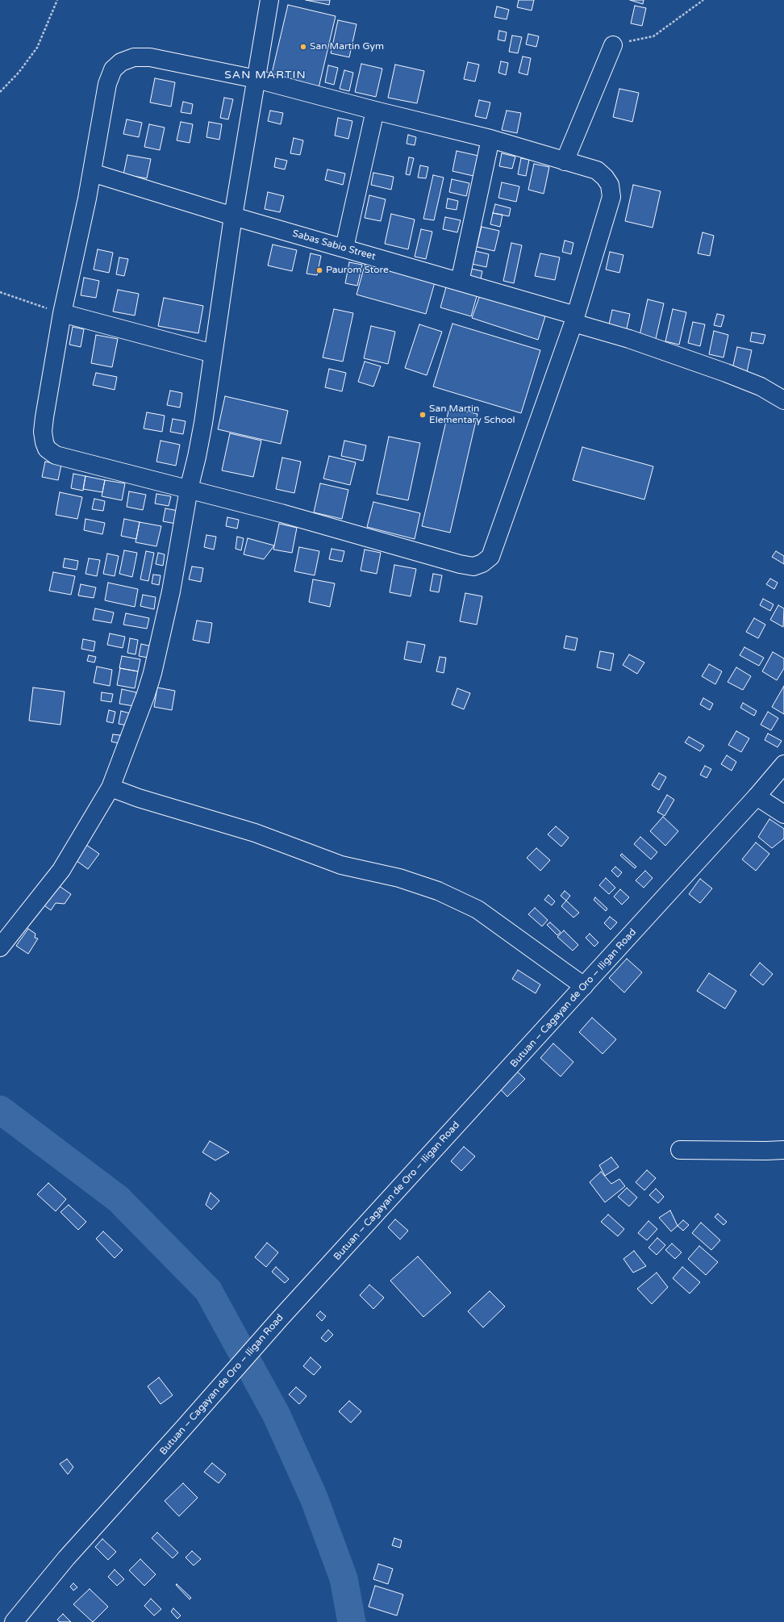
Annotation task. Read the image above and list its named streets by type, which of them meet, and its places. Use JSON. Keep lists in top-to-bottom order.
{
  "streets": {
    "main road": ["Sabas Sabio Street", "Butuan – Cagayan de Oro – Iligan Road"]
  },
  "districts": ["SAN MARTIN"],
  "places": ["San Martin Gym", "Paurom Store", "San Martin Elementary School"]
}
